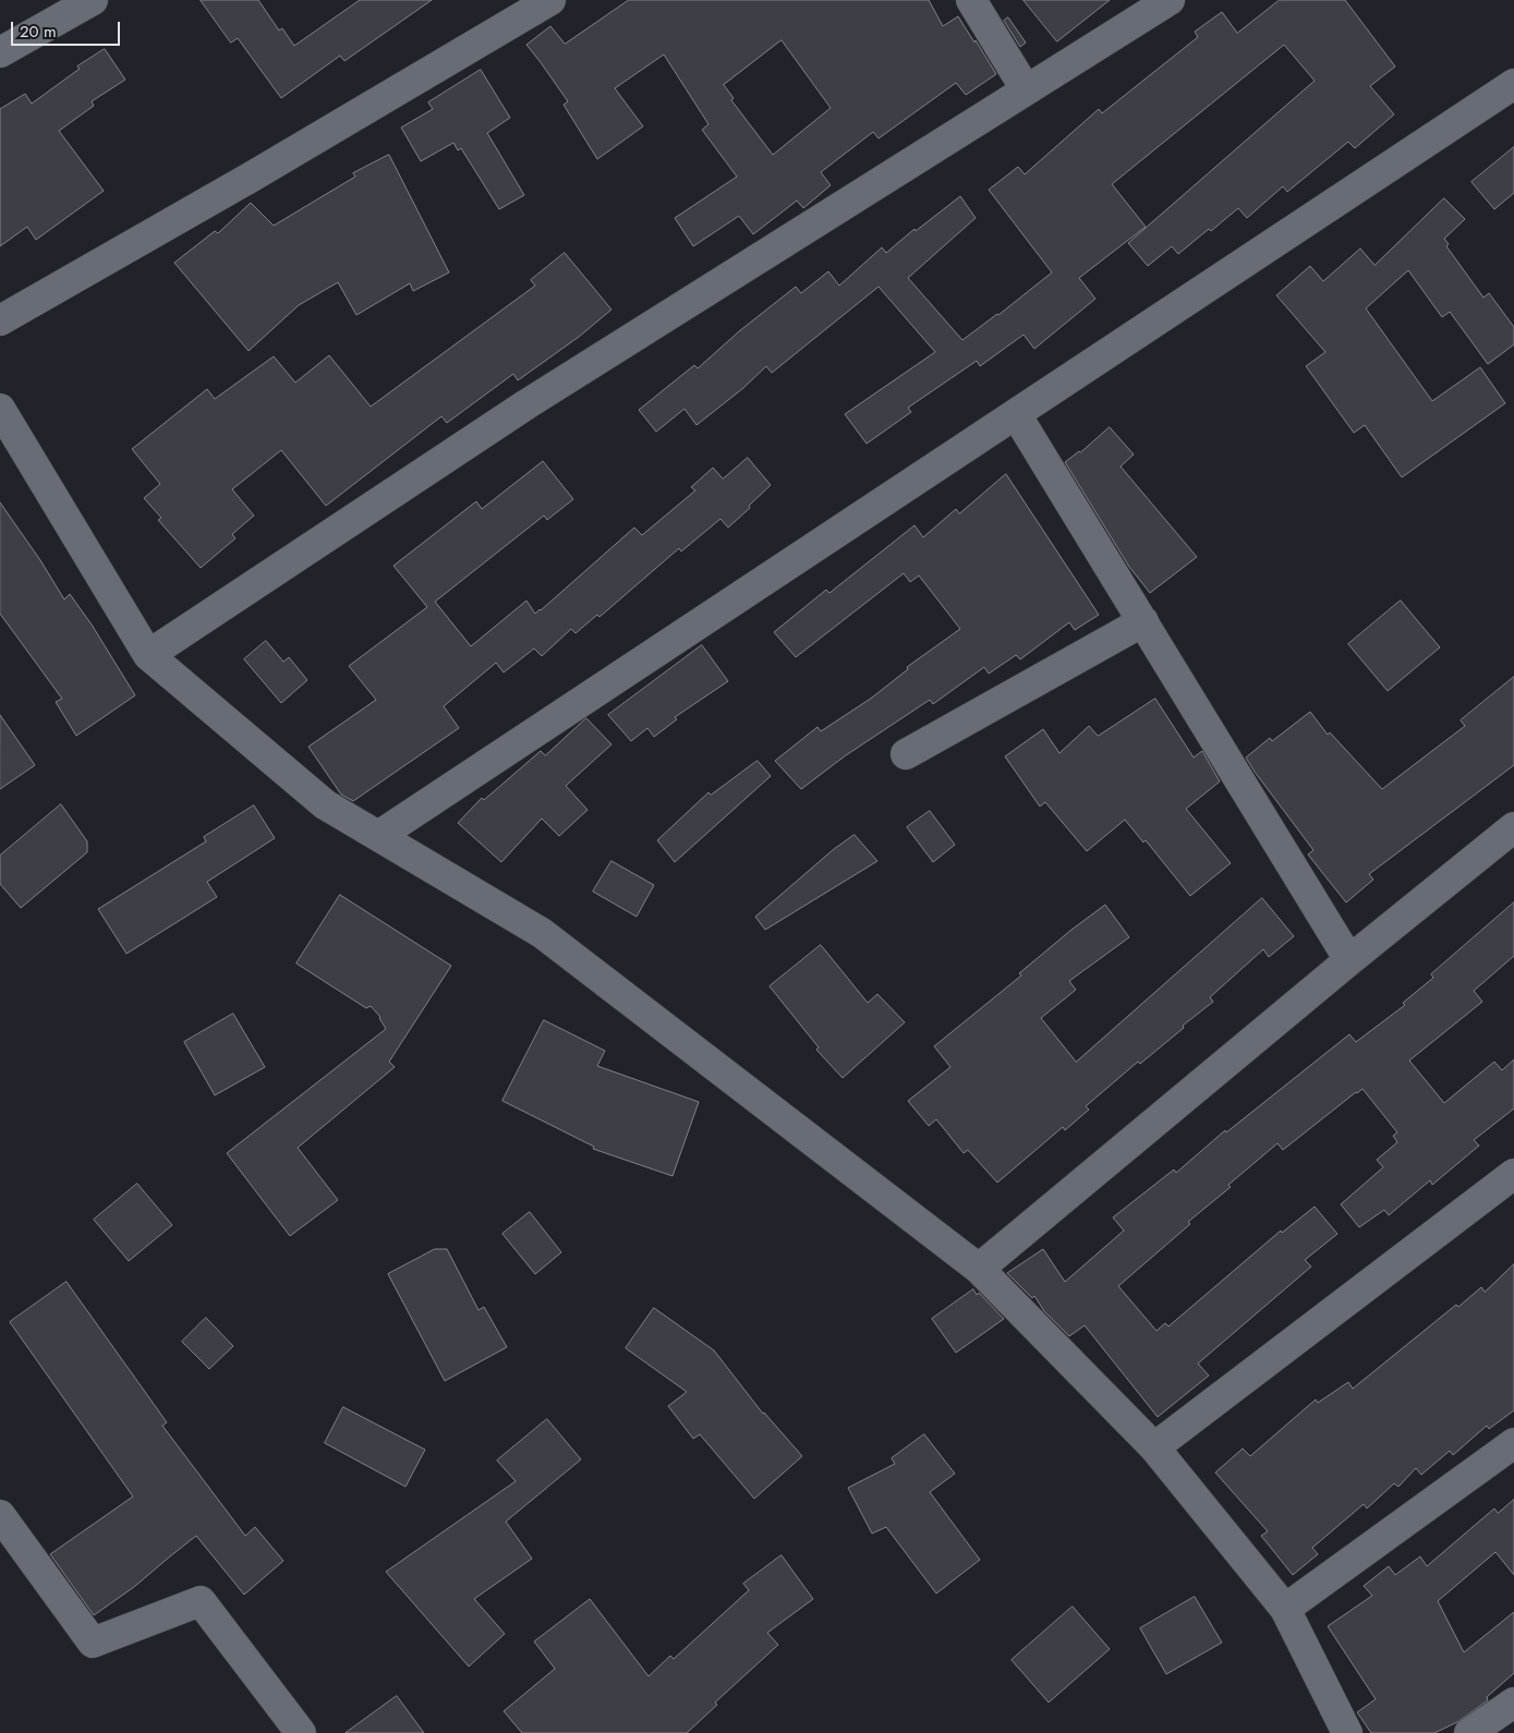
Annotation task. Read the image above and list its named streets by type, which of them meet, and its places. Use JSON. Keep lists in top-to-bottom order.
{
  "scale_bar": "20 m"
}
